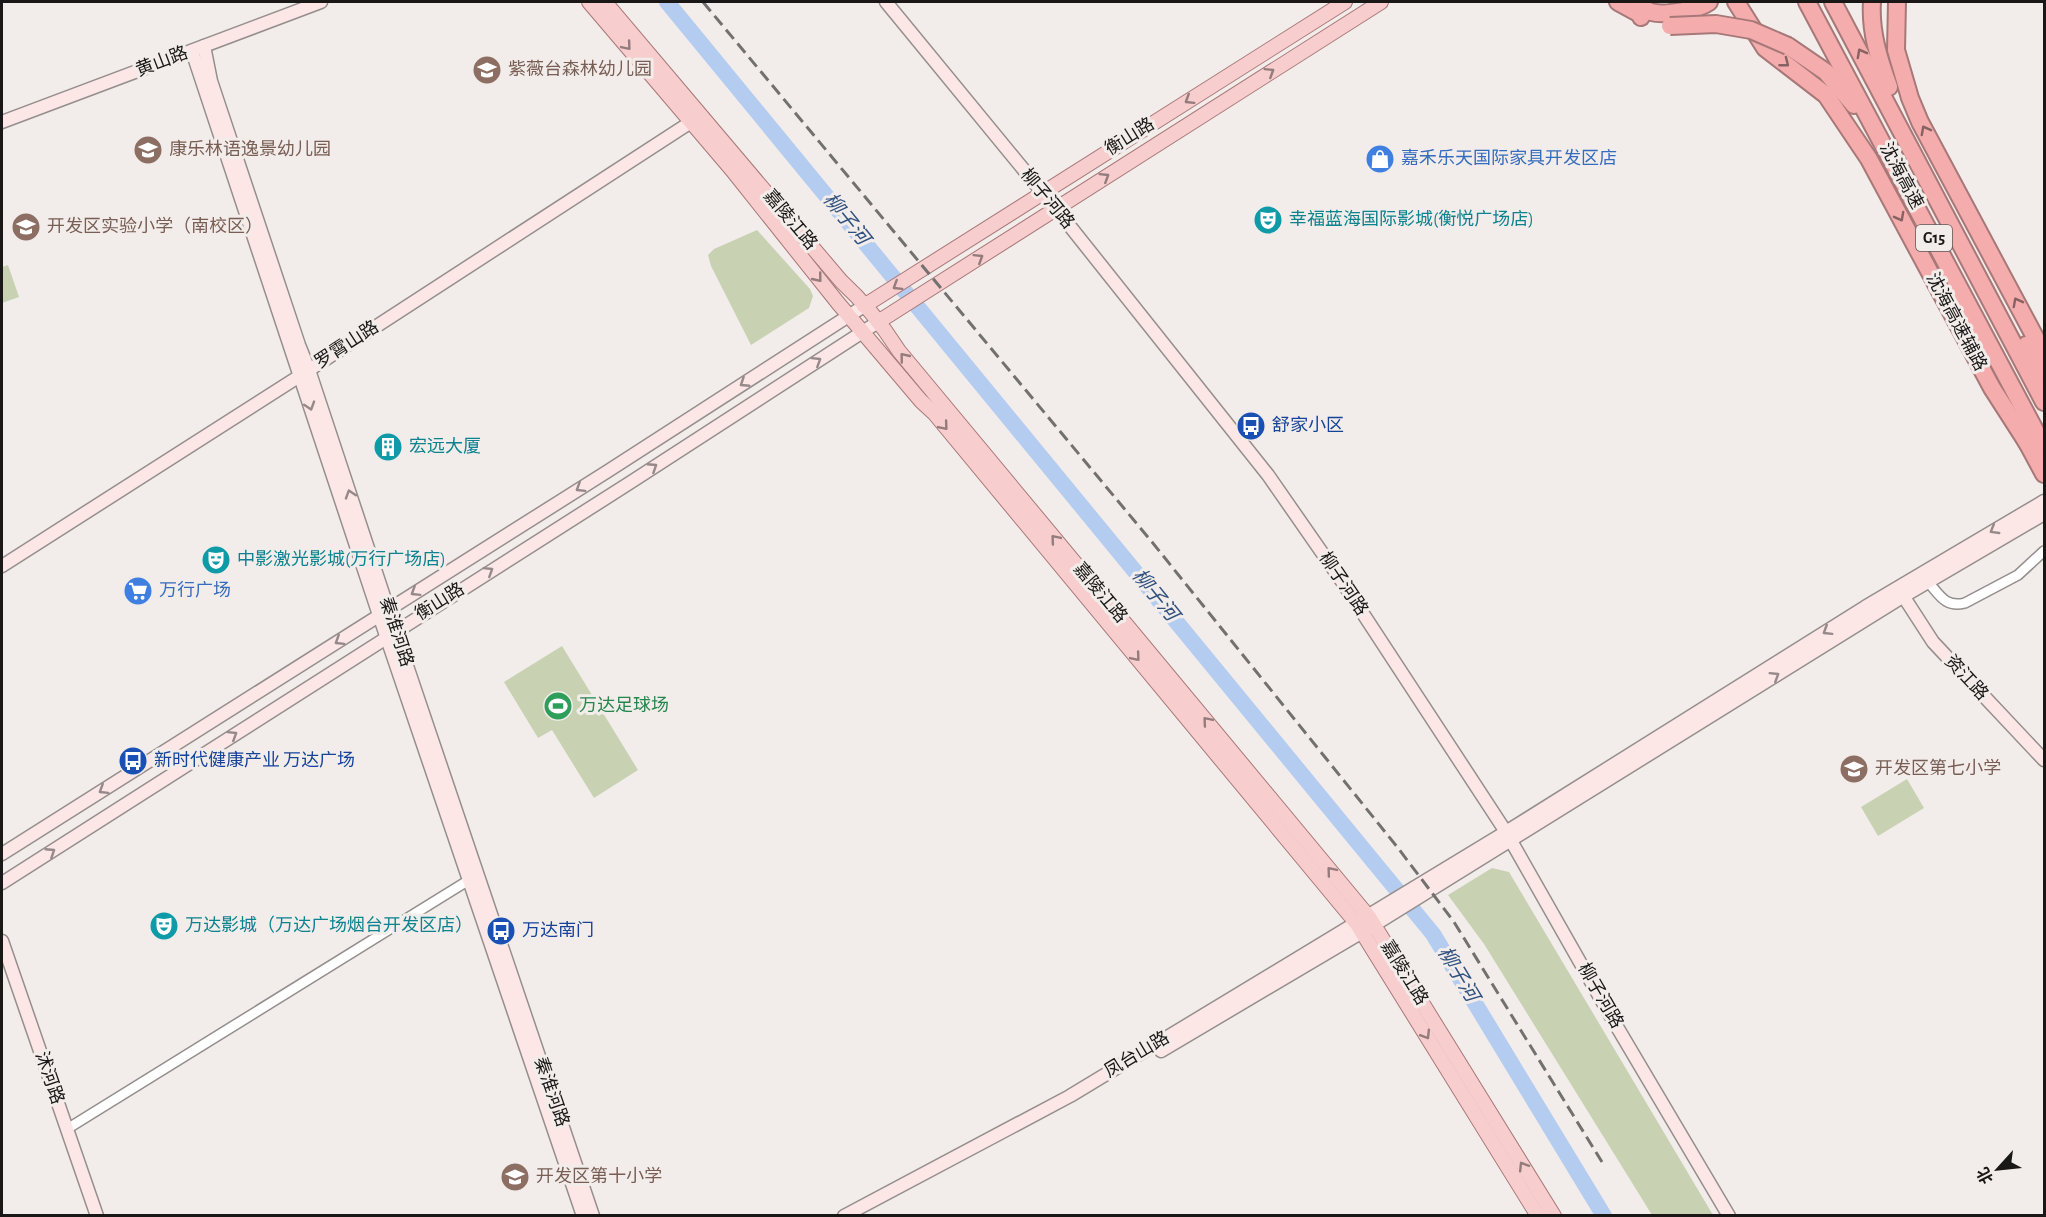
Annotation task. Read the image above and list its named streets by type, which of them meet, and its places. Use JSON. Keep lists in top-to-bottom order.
{
  "streets": {
    "highway": ["沈海高速", "G15", "沈海高速辅路"],
    "main road": ["衡山路", "嘉陵江路"],
    "street": [
      "黄山路",
      "柳子河路",
      "罗霄山路",
      "秦淮河路",
      "资江路",
      "凤台山路",
      "沭河路"
    ]
  },
  "crossings": [
    ["黄山路", "秦淮河路"],
    ["衡山路", "柳子河路"],
    ["衡山路", "嘉陵江路"],
    ["衡山路", "秦淮河路"],
    ["沈海高速", "沈海高速辅路"],
    ["柳子河路", "凤台山路"],
    ["嘉陵江路", "罗霄山路"],
    ["嘉陵江路", "凤台山路"],
    ["罗霄山路", "秦淮河路"],
    ["资江路", "凤台山路"]
  ],
  "water": ["柳子河"],
  "places": {
    "school or university": [
      "紫薇台森林幼儿园",
      "康乐林语逸景幼儿园",
      "开发区实验小学（南校区）",
      "开发区第七小学",
      "开发区第十小学"
    ],
    "shop": ["嘉禾乐天国际家具开发区店"],
    "theatre": ["幸福蓝海国际影城(衡悦广场店)", "中影激光影城(万行广场店)", "万达影城（万达广场烟台开发区店）"],
    "bus stop": ["舒家小区", "新时代健康产业 万达广场", "万达南门"],
    "building": ["宏远大厦"],
    "supermarket": ["万行广场"],
    "sports": ["万达足球场"]
  },
  "north": "bottom left"
}
